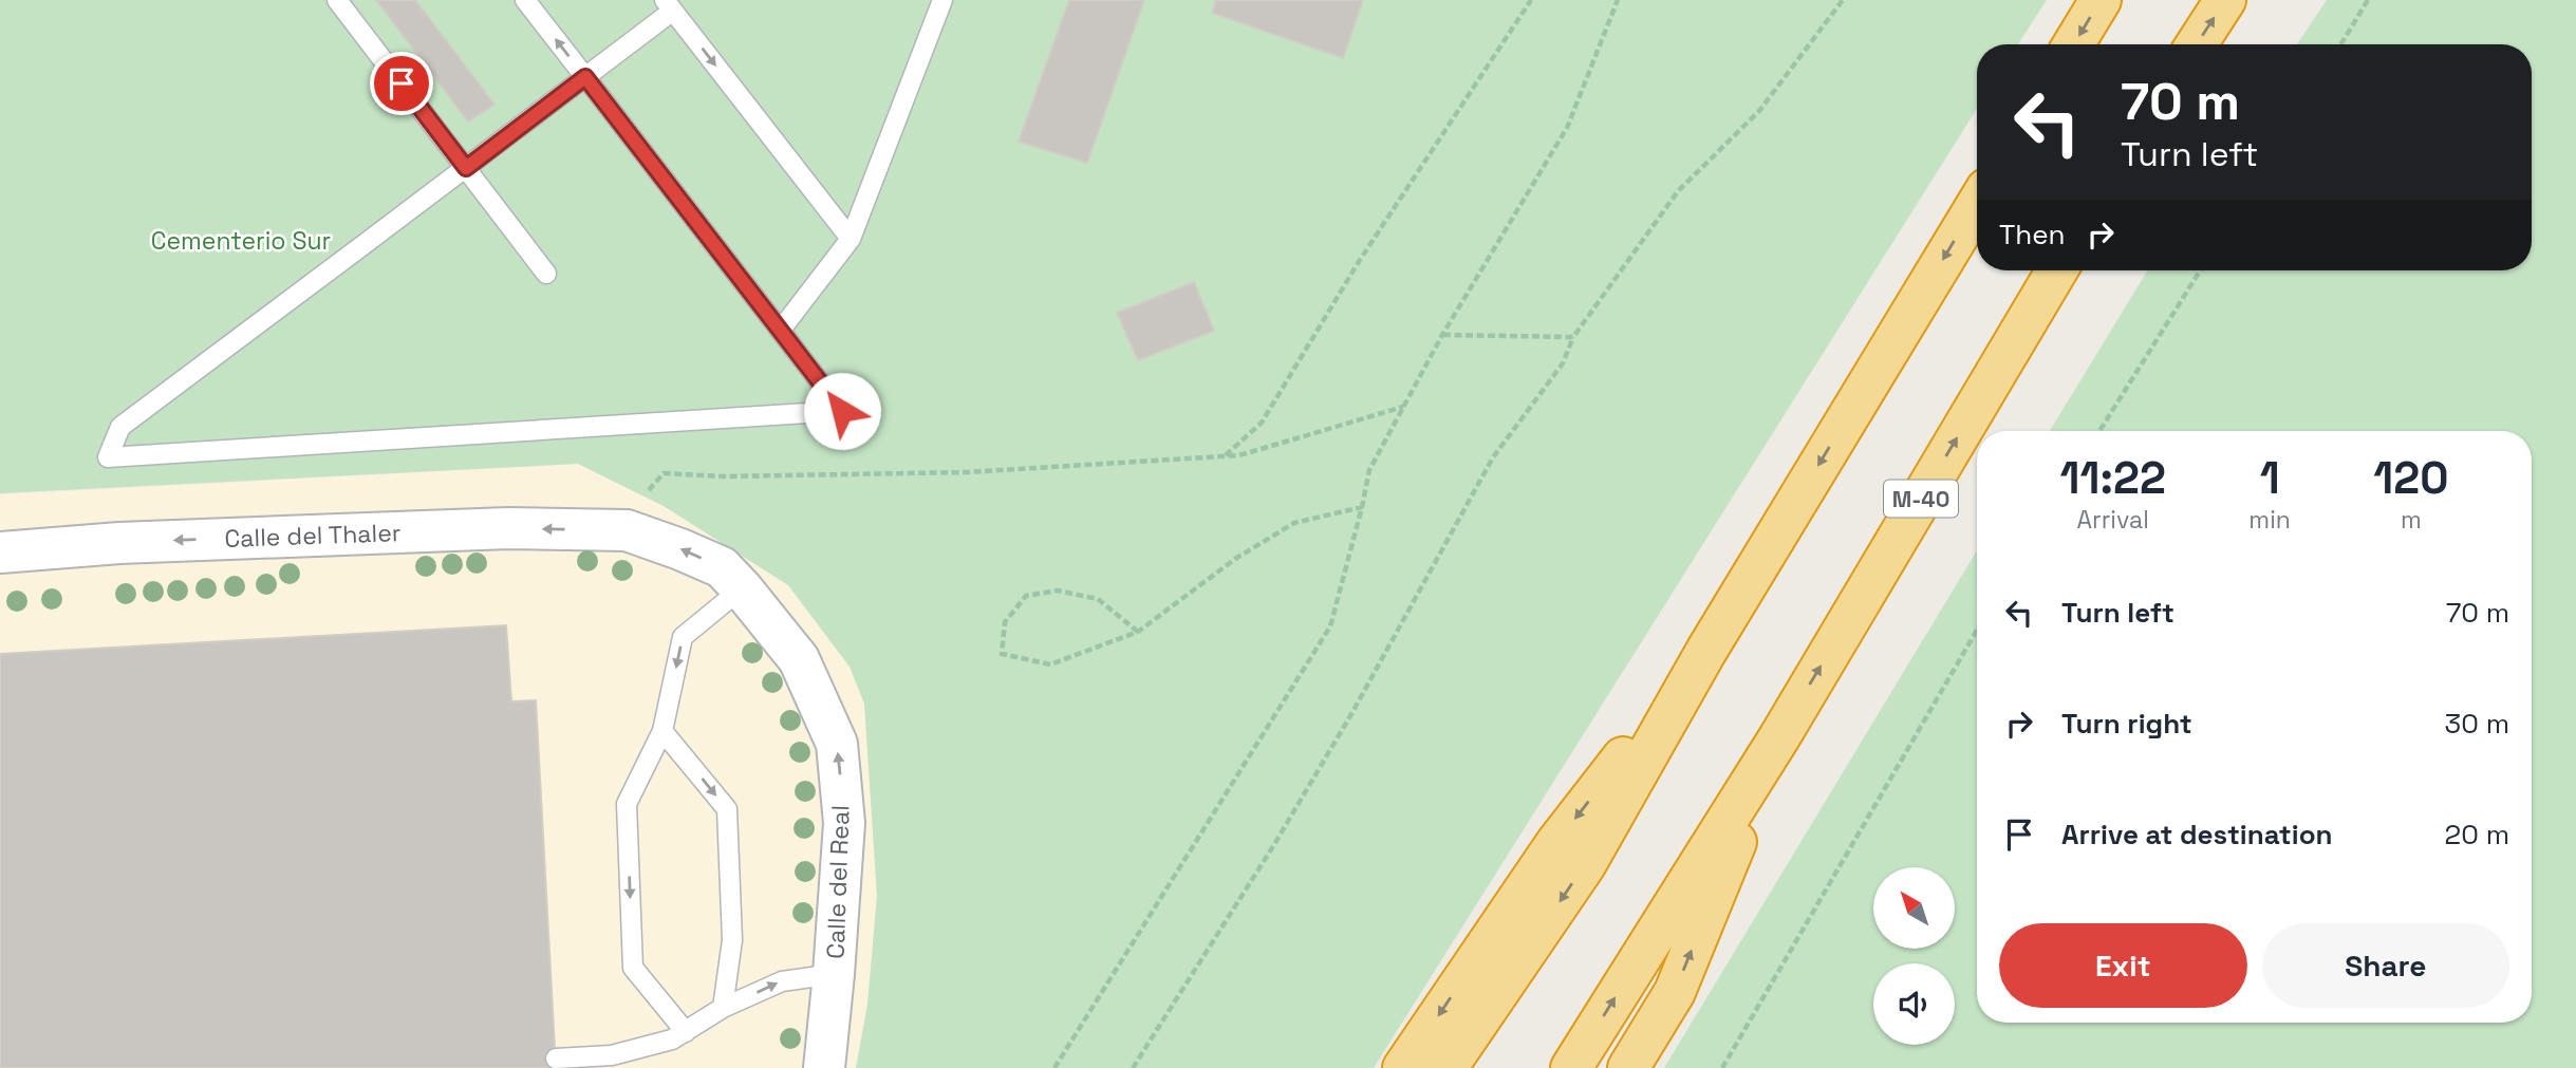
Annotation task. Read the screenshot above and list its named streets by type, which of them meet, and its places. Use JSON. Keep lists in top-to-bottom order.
{
  "streets": {
    "highway": ["M-40"],
    "street": ["Calle del Thaler", "Calle del Real"]
  },
  "crossings": [
    ["Calle del Thaler", "Calle del Real"]
  ],
  "one_way": ["Calle del Thaler", "Calle del Real"],
  "parks": ["Cementerio Sur"],
  "north": "top left",
  "page": {
    "turn": ["70 m", "Turn left"],
    "then": "Then",
    "eta": [
      "11:22",
      "Arrival",
      "1",
      "min",
      "120",
      "m"
    ],
    "list": [
      {
        "name": "Turn left",
        "value": "70 m"
      },
      {
        "name": "Turn right",
        "value": "30 m"
      },
      {
        "name": "Arrive at destination",
        "value": "20 m"
      }
    ],
    "buttons": ["Exit", "Share"]
  }
}
